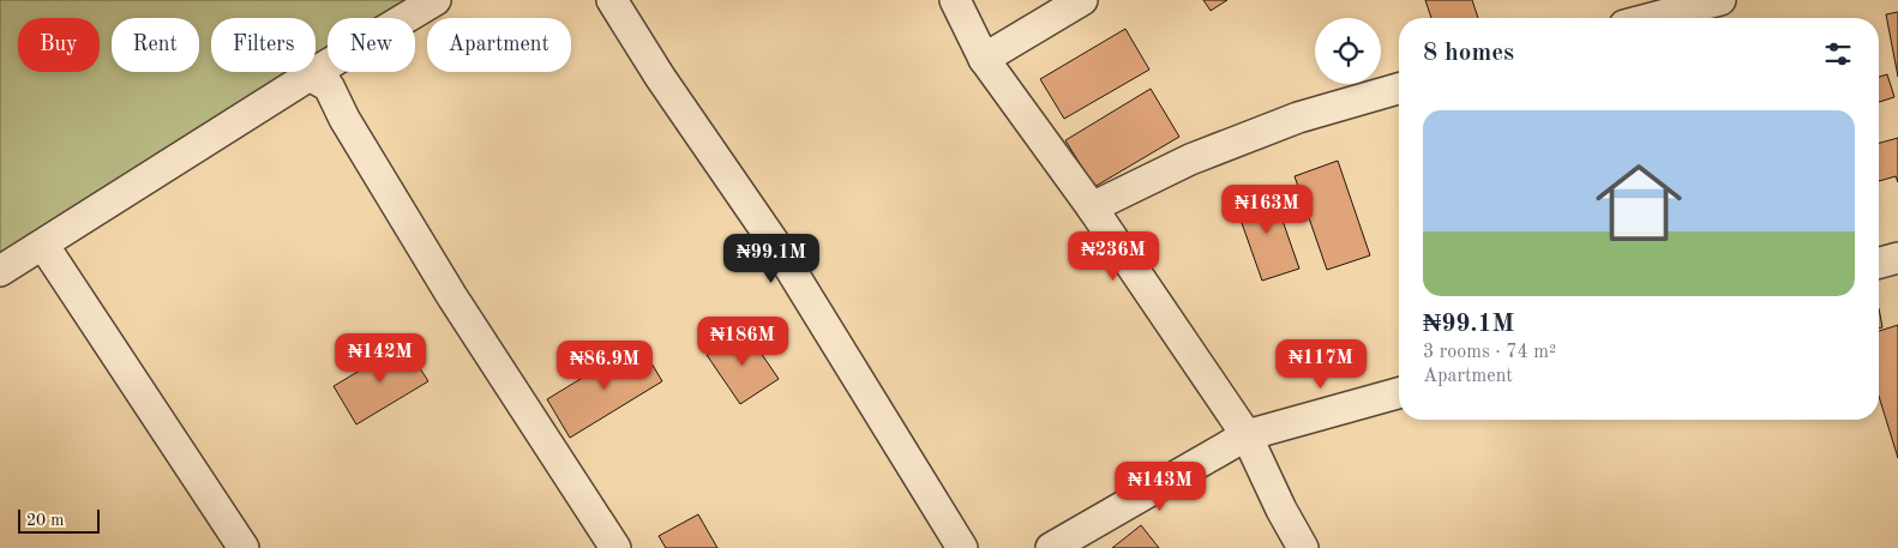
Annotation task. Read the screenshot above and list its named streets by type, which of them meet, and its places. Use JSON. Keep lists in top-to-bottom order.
{
  "scale_bar": "20 m",
  "page": {
    "chip": [
      "Buy",
      "Rent",
      "Filters",
      "New",
      "Apartment"
    ],
    "heading": "8 homes",
    "list": [
      {
        "name": "₦99.1M",
        "note": "3 rooms · 74 m² · Apartment"
      }
    ],
    "price": [
      "₦163M",
      "₦236M",
      "₦99.1M",
      "₦186M",
      "₦142M",
      "₦117M",
      "₦86.9M",
      "₦143M"
    ],
    "scale": "20 m"
  }
}
